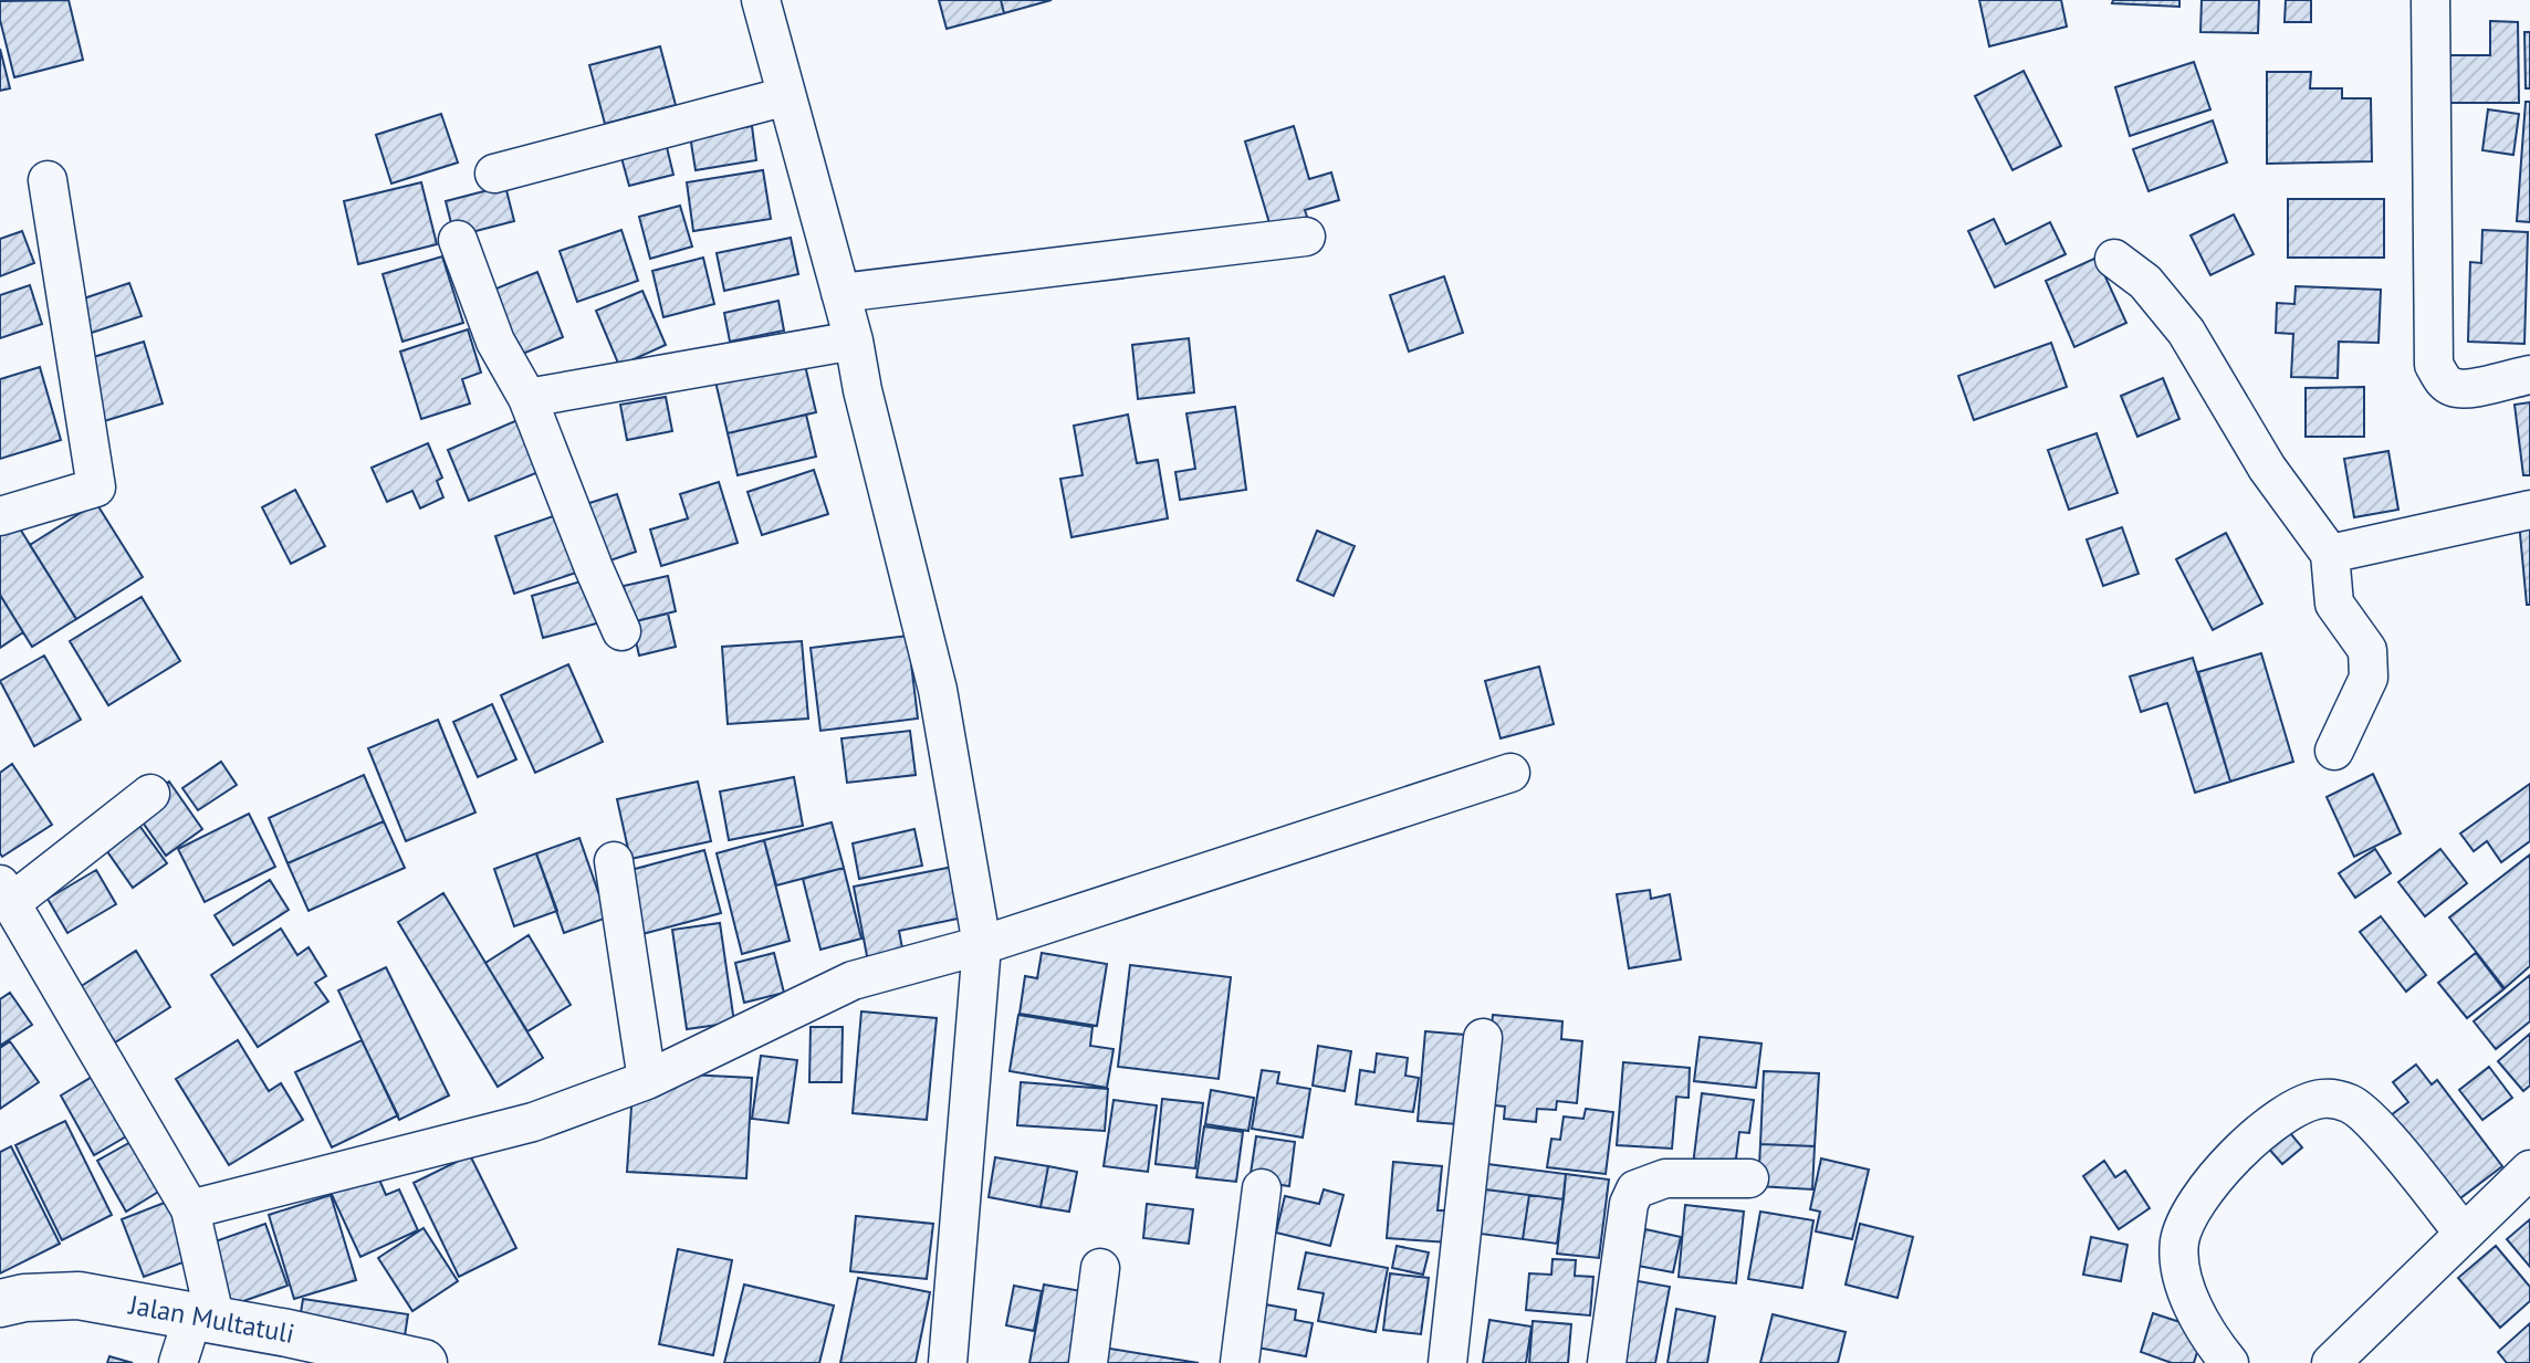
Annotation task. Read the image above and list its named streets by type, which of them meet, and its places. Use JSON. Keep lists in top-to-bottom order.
{
  "streets": {
    "main road": ["Jalan Multatuli"]
  }
}
